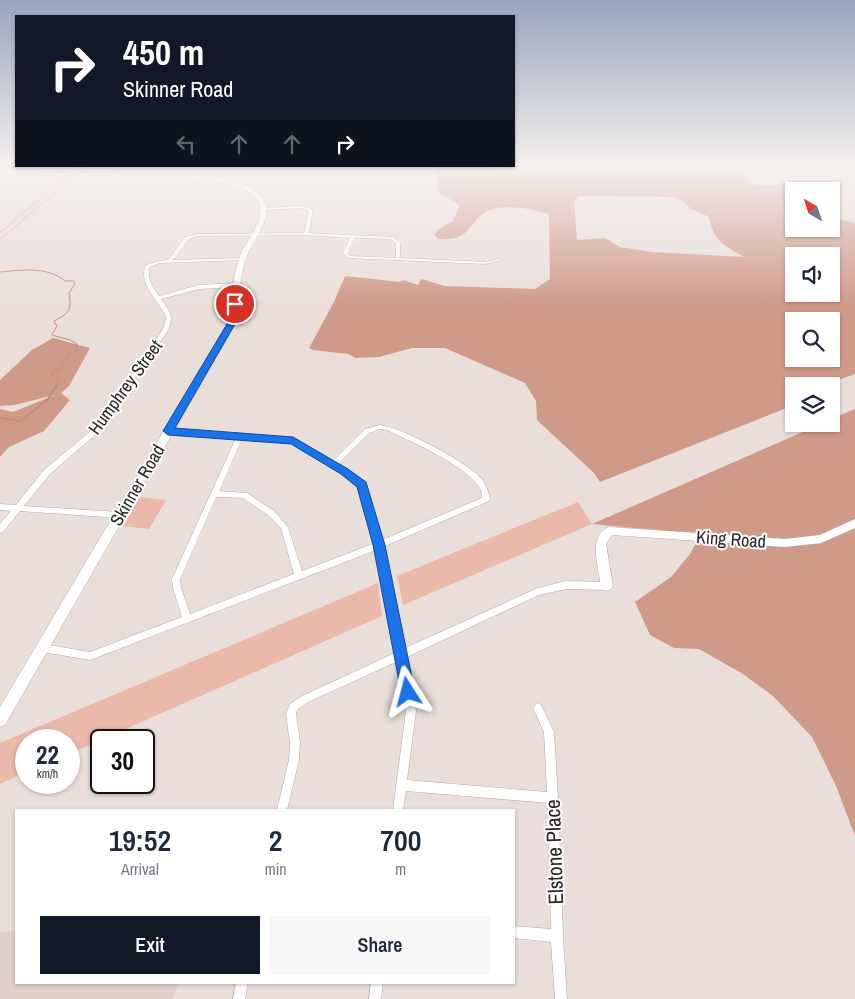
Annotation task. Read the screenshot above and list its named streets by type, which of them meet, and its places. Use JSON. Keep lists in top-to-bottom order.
{
  "streets": {
    "street": [
      "Humphrey Street",
      "Skinner Road",
      "King Road",
      "Elstone Place"
    ]
  },
  "north": "top left",
  "page": {
    "turn": ["450 m", "Skinner Road"],
    "speed": "22 km/h",
    "limit": "30",
    "eta": [
      "19:52",
      "Arrival",
      "2",
      "min",
      "700",
      "m"
    ],
    "buttons": ["Exit", "Share"]
  }
}
